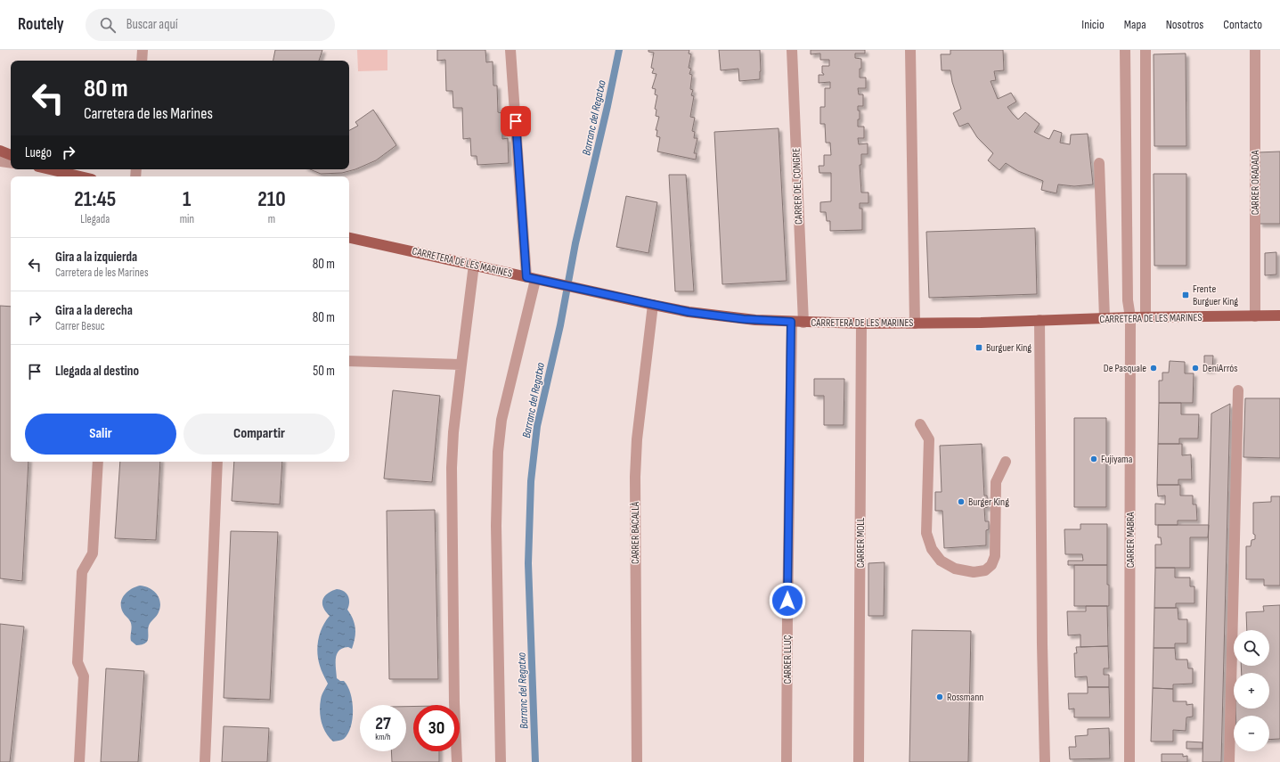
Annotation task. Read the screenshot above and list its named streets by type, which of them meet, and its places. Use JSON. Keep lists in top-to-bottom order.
{
  "streets": {
    "main road": ["CARRETERA DE LES MARINES"],
    "street": [
      "CARRER ORADADA",
      "CARRER DEL CONGRE",
      "CARRER BACALLÀ",
      "CARRER MABRA",
      "CARRER MOLL",
      "CARRER LLUÇ"
    ]
  },
  "crossings": [
    ["CARRER ORADADA", "CARRETERA DE LES MARINES"],
    ["CARRER DEL CONGRE", "CARRETERA DE LES MARINES"],
    ["CARRETERA DE LES MARINES", "CARRER BACALLÀ"],
    ["CARRETERA DE LES MARINES", "CARRER MABRA"],
    ["CARRETERA DE LES MARINES", "CARRER MOLL"],
    ["CARRETERA DE LES MARINES", "CARRER LLUÇ"]
  ],
  "water": ["Barranc del Regatxo"],
  "places": {
    "transit": ["Frente Burguer King", "Burguer King"],
    "other": [
      "De Pasquale",
      "DeniArrós",
      "Fujiyama",
      "Burger King",
      "Rossmann"
    ]
  },
  "page": {
    "header": "Routely",
    "search": "Buscar aquí",
    "nav": [
      "Inicio",
      "Mapa",
      "Nosotros",
      "Contacto"
    ],
    "turn": ["80 m", "Carretera de les Marines"],
    "then": "Luego",
    "eta": [
      "21:45",
      "Llegada",
      "1",
      "min",
      "210",
      "m"
    ],
    "list": [
      {
        "name": "Gira a la izquierda",
        "note": "Carretera de les Marines",
        "value": "80 m"
      },
      {
        "name": "Gira a la derecha",
        "note": "Carrer Besuc",
        "value": "80 m"
      },
      {
        "name": "Llegada al destino",
        "value": "50 m"
      }
    ],
    "buttons": ["Salir", "Compartir"],
    "map_buttons": ["+", "−"],
    "speed": "27 km/h",
    "limit": "30"
  }
}
